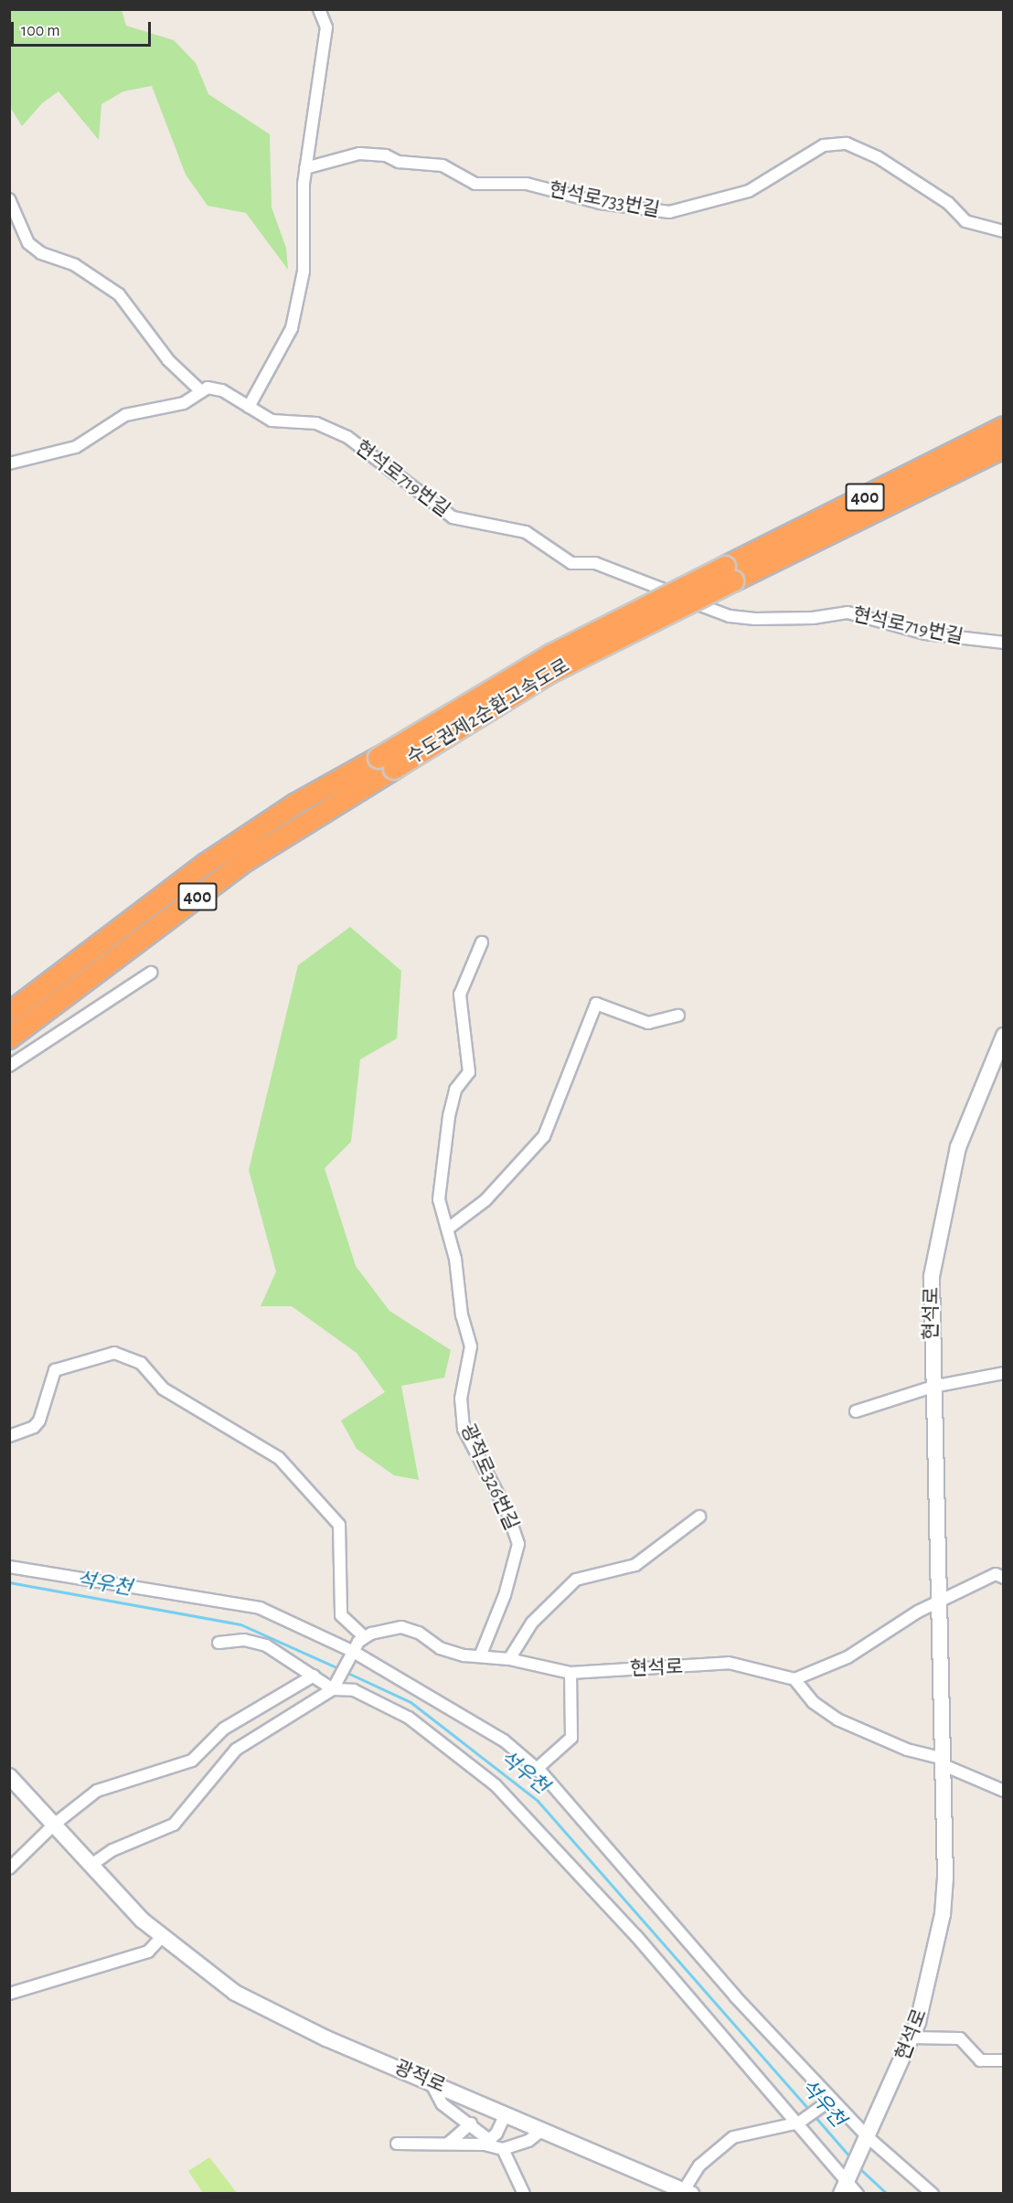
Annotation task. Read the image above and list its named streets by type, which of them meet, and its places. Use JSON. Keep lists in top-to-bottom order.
{
  "streets": {
    "highway": ["400", "수도권제2순환고속도로"],
    "street": [
      "현석로733번길",
      "현석로719번길",
      "현석로",
      "광적로326번길",
      "광적로"
    ]
  },
  "water": ["석우천"],
  "scale_bar": "100 m"
}
